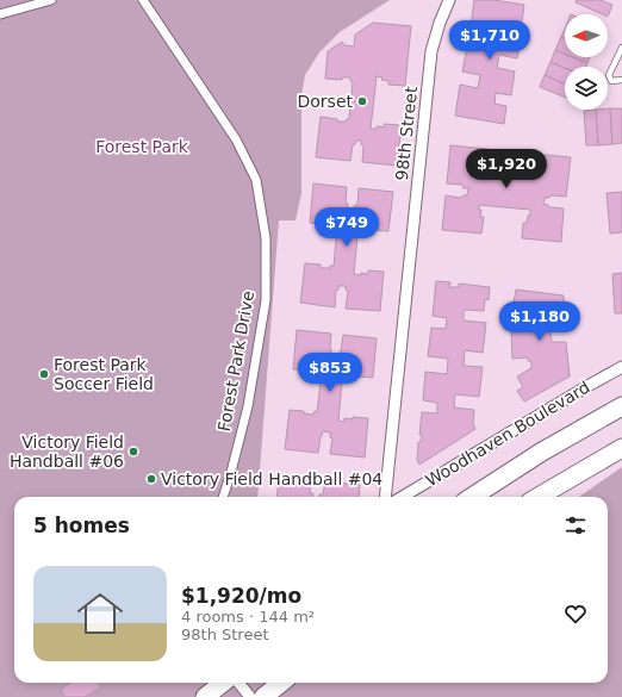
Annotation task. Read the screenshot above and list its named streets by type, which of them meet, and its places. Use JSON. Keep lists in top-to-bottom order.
{
  "streets": {
    "main road": ["Woodhaven Boulevard"],
    "street": ["98th Street", "Forest Park Drive"]
  },
  "parks": ["Forest Park"],
  "places": [
    "Dorset",
    "Forest Park Soccer Field",
    "Victory Field Handball #06",
    "Victory Field Handball #04"
  ],
  "north": "left",
  "page": {
    "price": [
      "$1,710",
      "$1,920",
      "$749",
      "$1,180",
      "$853"
    ],
    "heading": "5 homes",
    "list": [
      {
        "name": "$1,920/mo",
        "note": "4 rooms · 144 m² · 98th Street"
      }
    ]
  }
}
